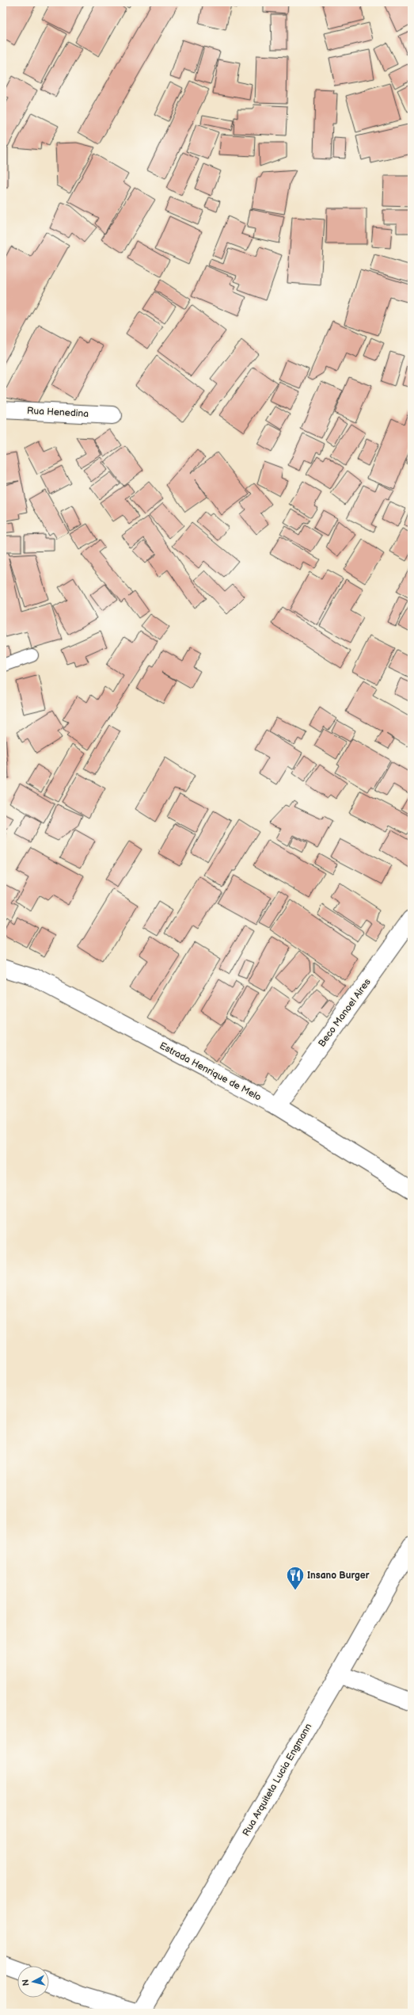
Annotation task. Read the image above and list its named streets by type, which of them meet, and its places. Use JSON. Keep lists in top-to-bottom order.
{
  "streets": {
    "street": [
      "Rua Henedina",
      "Beco Manoel Aires",
      "Estrada Henrique de Melo",
      "Rua Arquiteta Lucia Engmann"
    ]
  },
  "crossings": [
    ["Beco Manoel Aires", "Estrada Henrique de Melo"]
  ],
  "places": {
    "restaurant": ["Insano Burger"]
  },
  "north": "left"
}
